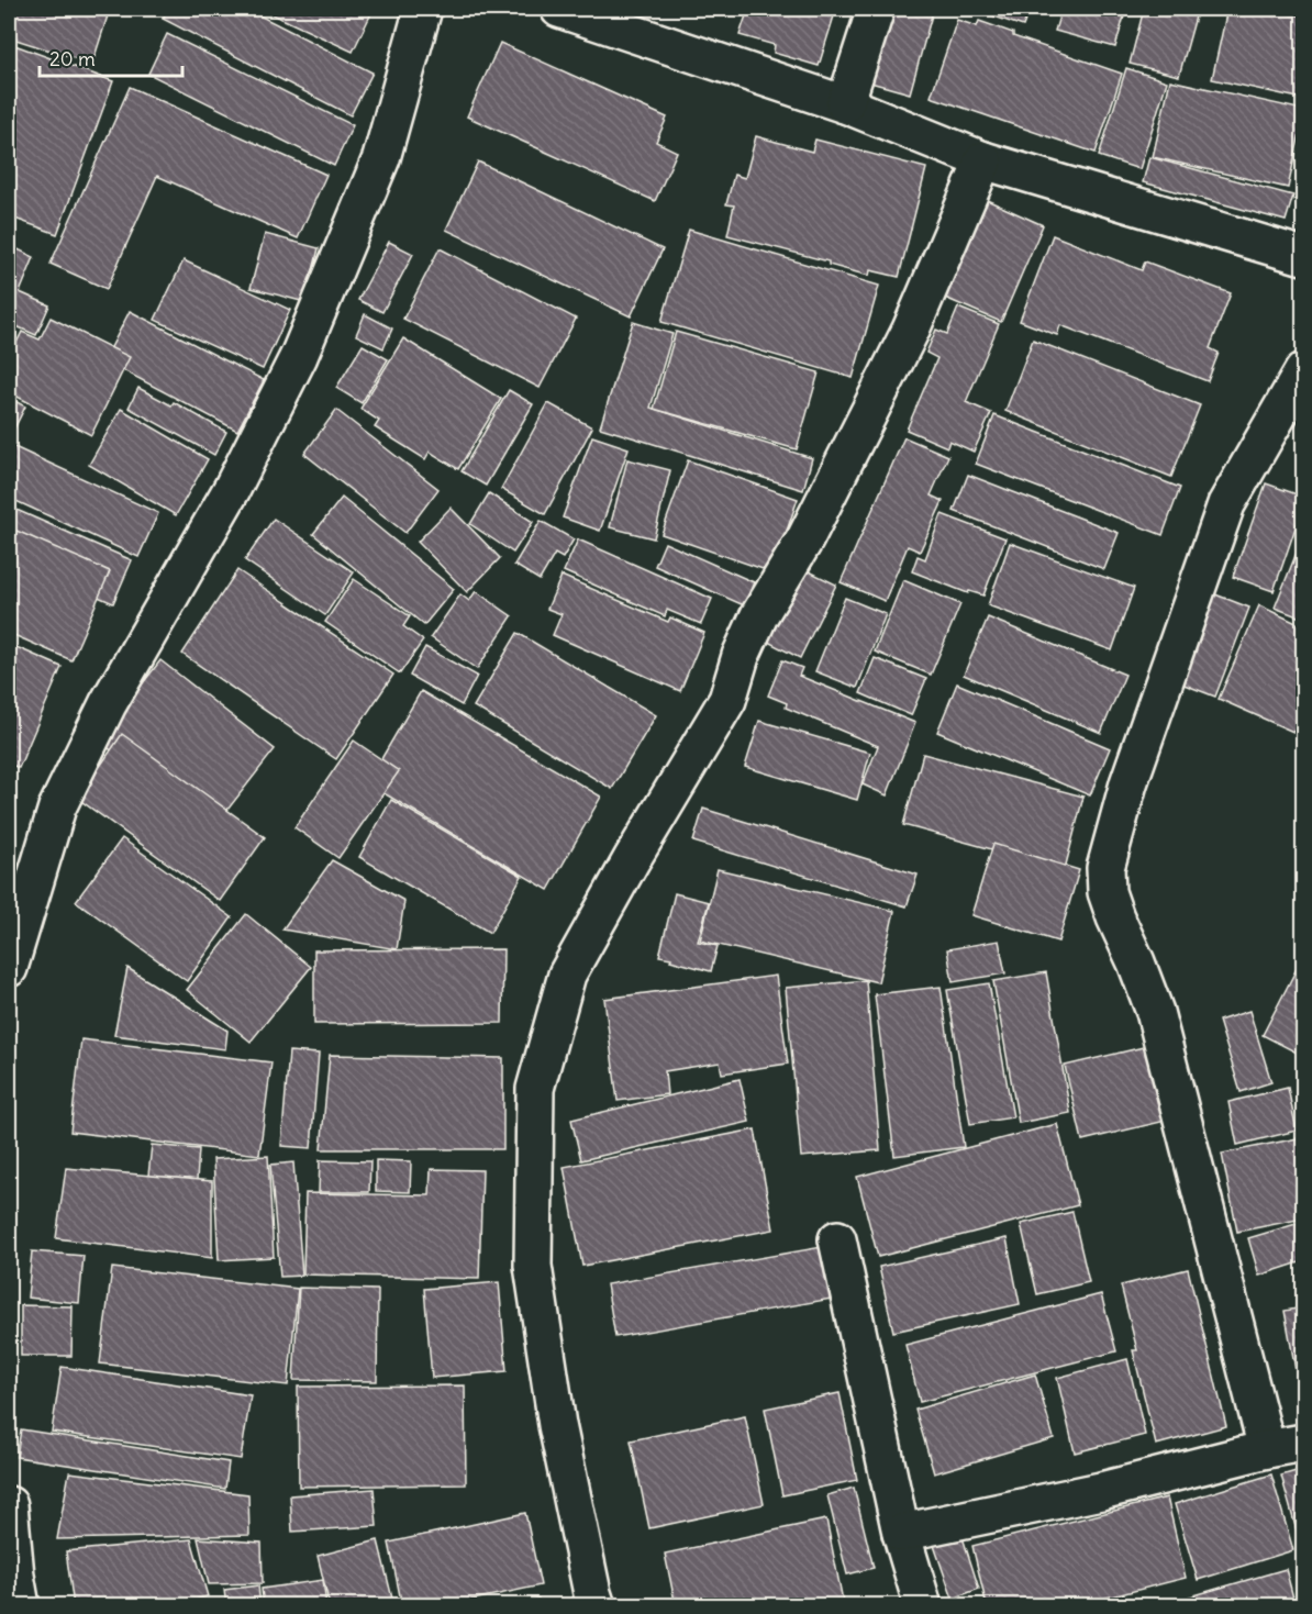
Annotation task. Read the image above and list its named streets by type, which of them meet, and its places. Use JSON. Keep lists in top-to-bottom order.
{
  "scale_bar": "20 m"
}
